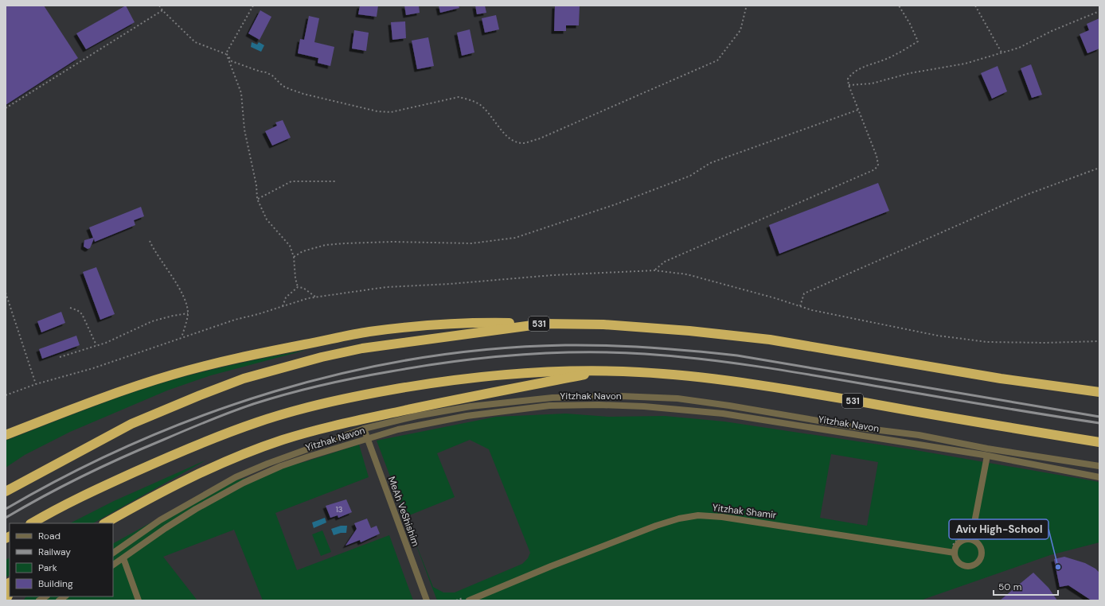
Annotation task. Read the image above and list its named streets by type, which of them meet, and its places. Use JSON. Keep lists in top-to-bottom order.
{
  "streets": {
    "highway": ["531"],
    "street": ["Yitzhak Navon", "MeAh VeShishim", "Yitzhak Shamir"]
  },
  "crossings": [
    ["Yitzhak Navon", "MeAh VeShishim"]
  ],
  "places": ["Aviv High-School"],
  "house_numbers": ["13"],
  "legend": [
    "Road",
    "Railway",
    "Park",
    "Building"
  ],
  "scale_bar": "50 m"
}
